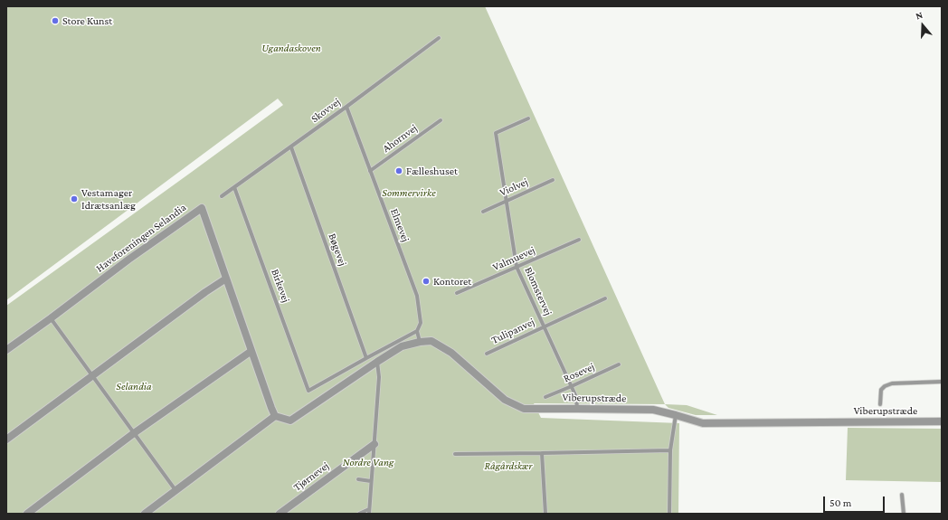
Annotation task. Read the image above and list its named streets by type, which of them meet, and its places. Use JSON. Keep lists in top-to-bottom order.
{
  "streets": {
    "street": ["Haveforeningen Selandia", "Viberupstræde", "Tjørnevej"],
    "lane": [
      "Skovvej",
      "Ahornvej",
      "Violvej",
      "Elmevej",
      "Bøgevej",
      "Valmuevej",
      "Birkevej",
      "Blomstervej",
      "Tulipanvej",
      "Rosevej"
    ]
  },
  "crossings": [
    ["Skovvej", "Elmevej"],
    ["Skovvej", "Bøgevej"],
    ["Skovvej", "Birkevej"],
    ["Ahornvej", "Elmevej"],
    ["Violvej", "Blomstervej"],
    ["Haveforeningen Selandia", "Viberupstræde"],
    ["Bøgevej", "Birkevej"],
    ["Valmuevej", "Blomstervej"],
    ["Blomstervej", "Tulipanvej"],
    ["Blomstervej", "Rosevej"],
    ["Blomstervej", "Viberupstræde"]
  ],
  "parks": [
    "Ugandaskoven",
    "Sommervirke",
    "Selandia",
    "Nordre Vang",
    "Rågårdskær"
  ],
  "places": [
    "Store Kunst",
    "Fælleshuset",
    "Vestamager Idrætsanlæg",
    "Kontoret"
  ],
  "scale_bar": "50 m",
  "north": "top"
}
